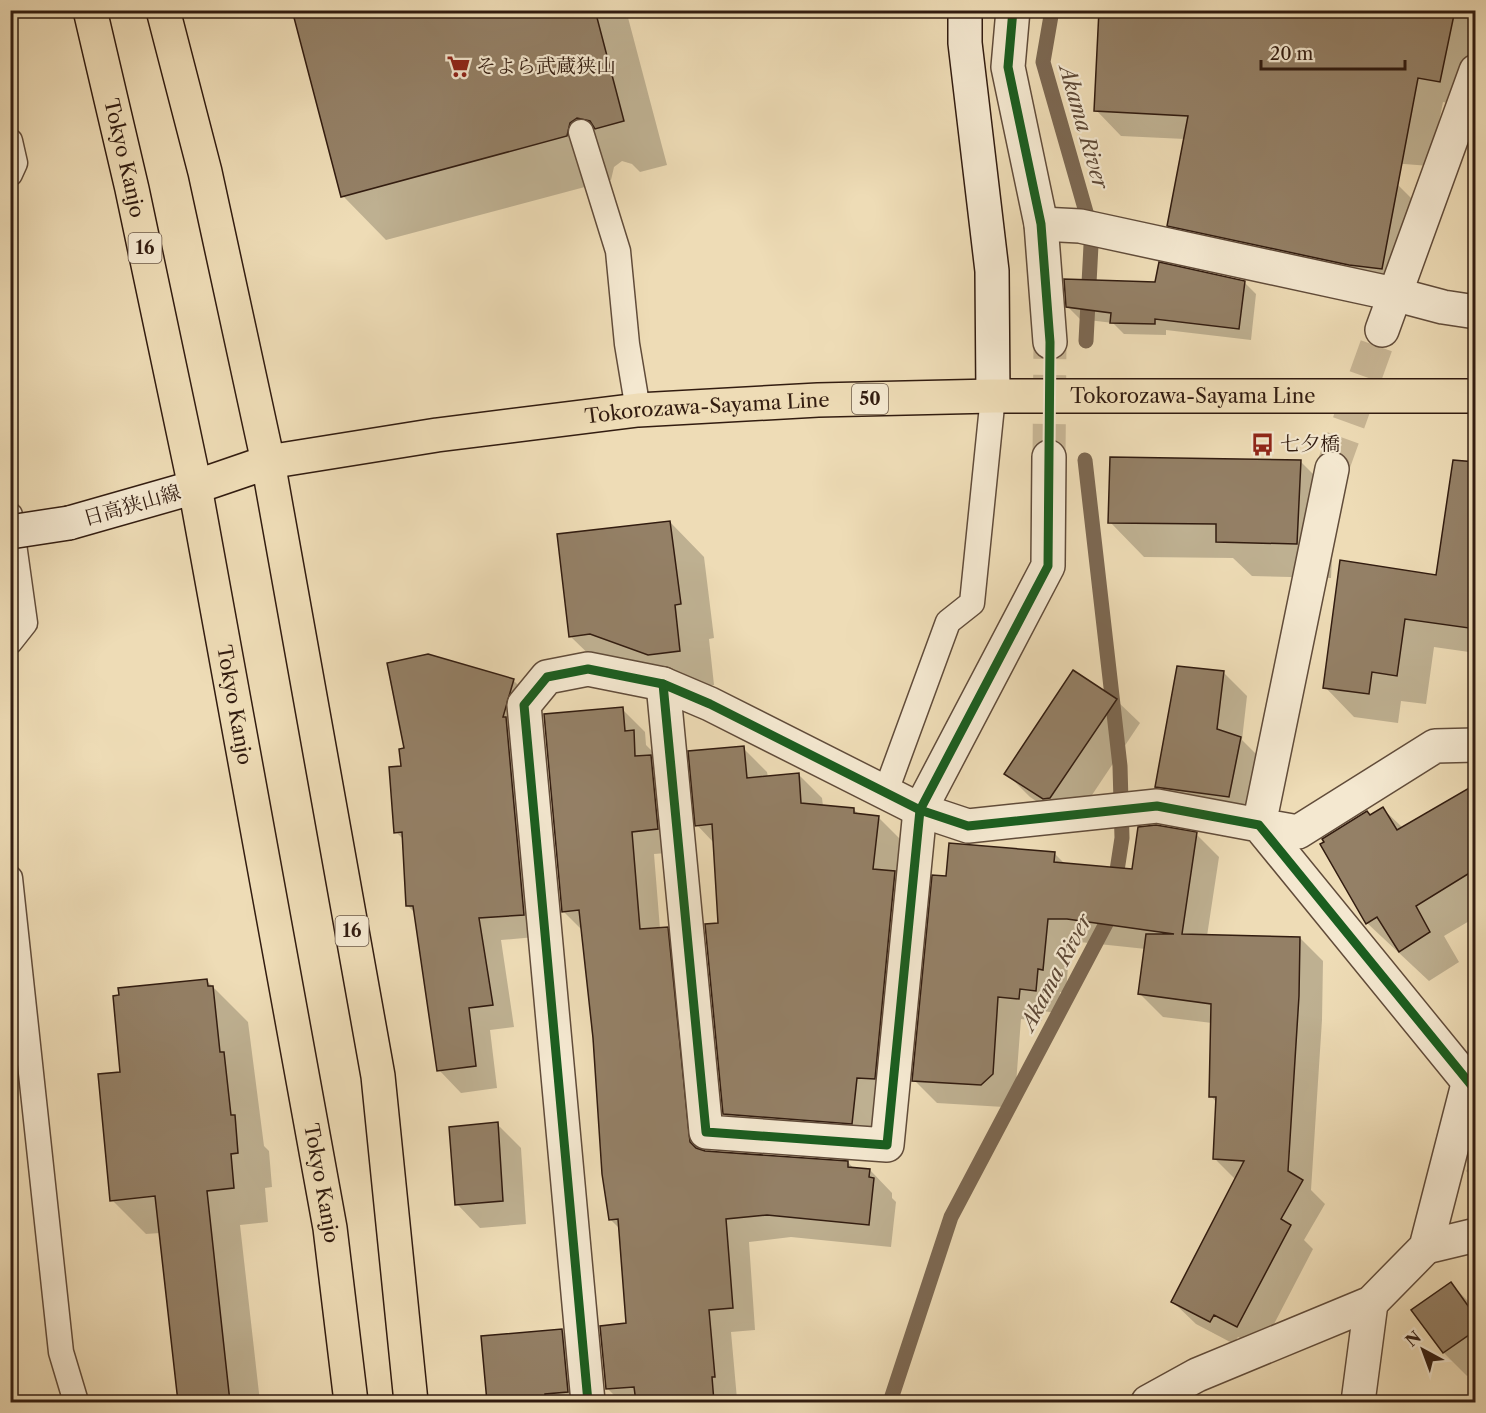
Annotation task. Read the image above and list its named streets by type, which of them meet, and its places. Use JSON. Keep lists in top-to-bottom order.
{
  "streets": {
    "main road": [
      "Tokyo Kanjo",
      "16",
      "Tokorozawa-Sayama Line",
      "50"
    ],
    "street": ["日高狭山線"]
  },
  "crossings": [
    ["Tokyo Kanjo", "50"],
    ["Tokyo Kanjo", "日高狭山線"],
    ["16", "Tokorozawa-Sayama Line"],
    ["16", "50"],
    ["Tokorozawa-Sayama Line", "50"],
    ["50", "日高狭山線"]
  ],
  "water": ["Akama River"],
  "places": {
    "supermarket": ["そよら武蔵狭山"],
    "bus stop": ["七夕橋"]
  },
  "scale_bar": "20 m",
  "north": "top left"
}
